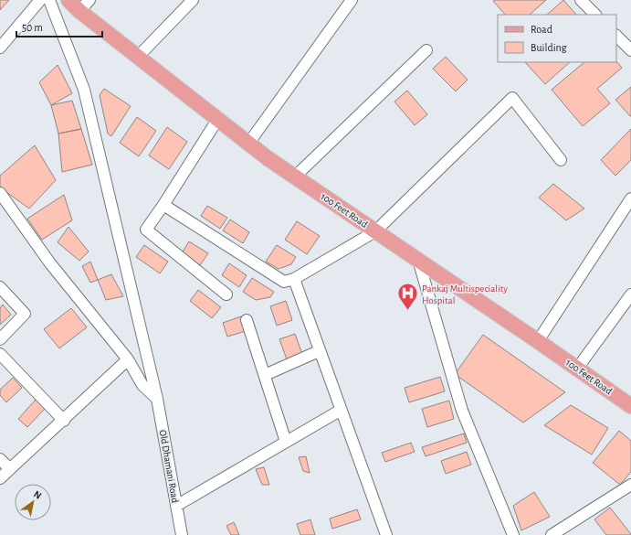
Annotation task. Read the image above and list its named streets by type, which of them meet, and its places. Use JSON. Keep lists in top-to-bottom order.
{
  "streets": {
    "main road": ["100 Feet Road"],
    "street": ["Old Dhamani Road"]
  },
  "places": {
    "hospital": ["Pankaj Multispeciality Hospital"]
  },
  "legend": ["Road", "Building"],
  "scale_bar": "50 m",
  "north": "top right"
}
